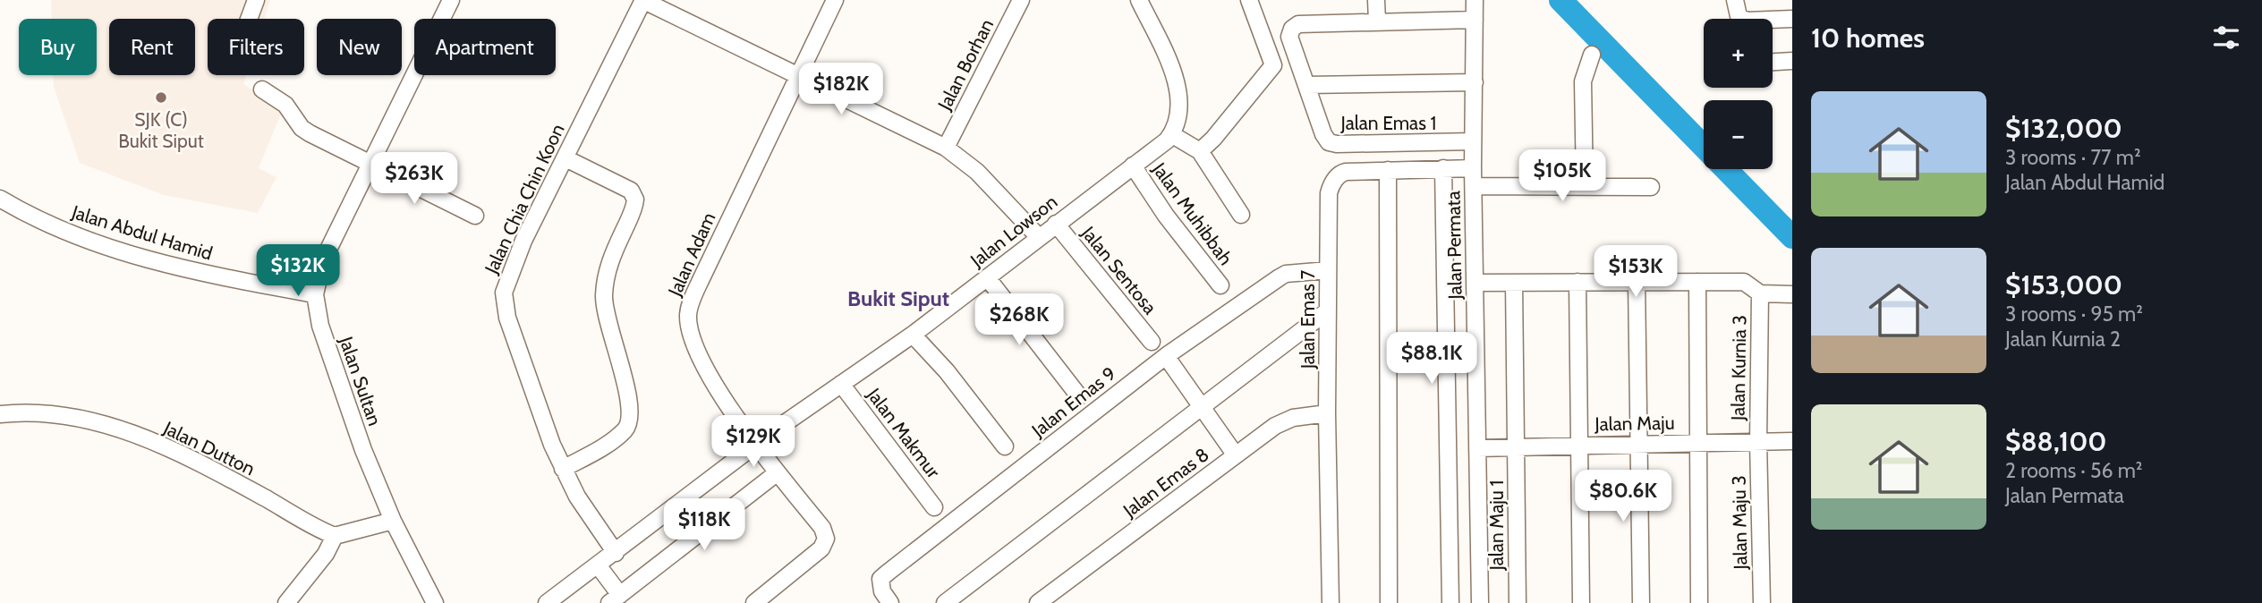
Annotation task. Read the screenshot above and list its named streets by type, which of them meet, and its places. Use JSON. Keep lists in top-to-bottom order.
{
  "streets": {
    "street": [
      "Jalan Borhan",
      "Jalan Emas 1",
      "Jalan Chia Chin Koon",
      "Jalan Muhibbah",
      "Jalan Lowson",
      "Jalan Abdul Hamid",
      "Jalan Permata",
      "Jalan Adam",
      "Jalan Sentosa",
      "Jalan Emas 7",
      "Jalan Kurnia 3",
      "Jalan Sultan",
      "Jalan Emas 9",
      "Jalan Maju",
      "Jalan Makmur",
      "Jalan Dutton",
      "Jalan Emas 8",
      "Jalan Maju 3",
      "Jalan Maju 1"
    ]
  },
  "crossings": [
    ["Jalan Emas 1", "Jalan Permata"],
    ["Jalan Chia Chin Koon", "Jalan Lowson"],
    ["Jalan Muhibbah", "Jalan Lowson"],
    ["Jalan Lowson", "Jalan Adam"],
    ["Jalan Lowson", "Jalan Sentosa"],
    ["Jalan Lowson", "Jalan Makmur"],
    ["Jalan Abdul Hamid", "Jalan Sultan"],
    ["Jalan Permata", "Jalan Emas 7"],
    ["Jalan Permata", "Jalan Maju"],
    ["Jalan Emas 7", "Jalan Emas 9"],
    ["Jalan Emas 7", "Jalan Emas 8"],
    ["Jalan Kurnia 3", "Jalan Maju"],
    ["Jalan Kurnia 3", "Jalan Maju 3"],
    ["Jalan Maju", "Jalan Maju 3"],
    ["Jalan Maju", "Jalan Maju 1"]
  ],
  "districts": ["Bukit Siput"],
  "places": ["SJK (C) Bukit Siput"],
  "page": {
    "heading": "10 homes",
    "map_buttons": ["+", "−"],
    "chip": [
      "Buy",
      "Rent",
      "Filters",
      "New",
      "Apartment"
    ],
    "price": [
      "$182K",
      "$105K",
      "$263K",
      "$132K",
      "$153K",
      "$268K",
      "$88.1K",
      "$129K",
      "$80.6K",
      "$118K"
    ],
    "list": [
      {
        "name": "$132,000",
        "note": "3 rooms · 77 m² · Jalan Abdul Hamid"
      },
      {
        "name": "$153,000",
        "note": "3 rooms · 95 m² · Jalan Kurnia 2"
      },
      {
        "name": "$88,100",
        "note": "2 rooms · 56 m² · Jalan Permata"
      }
    ]
  }
}
